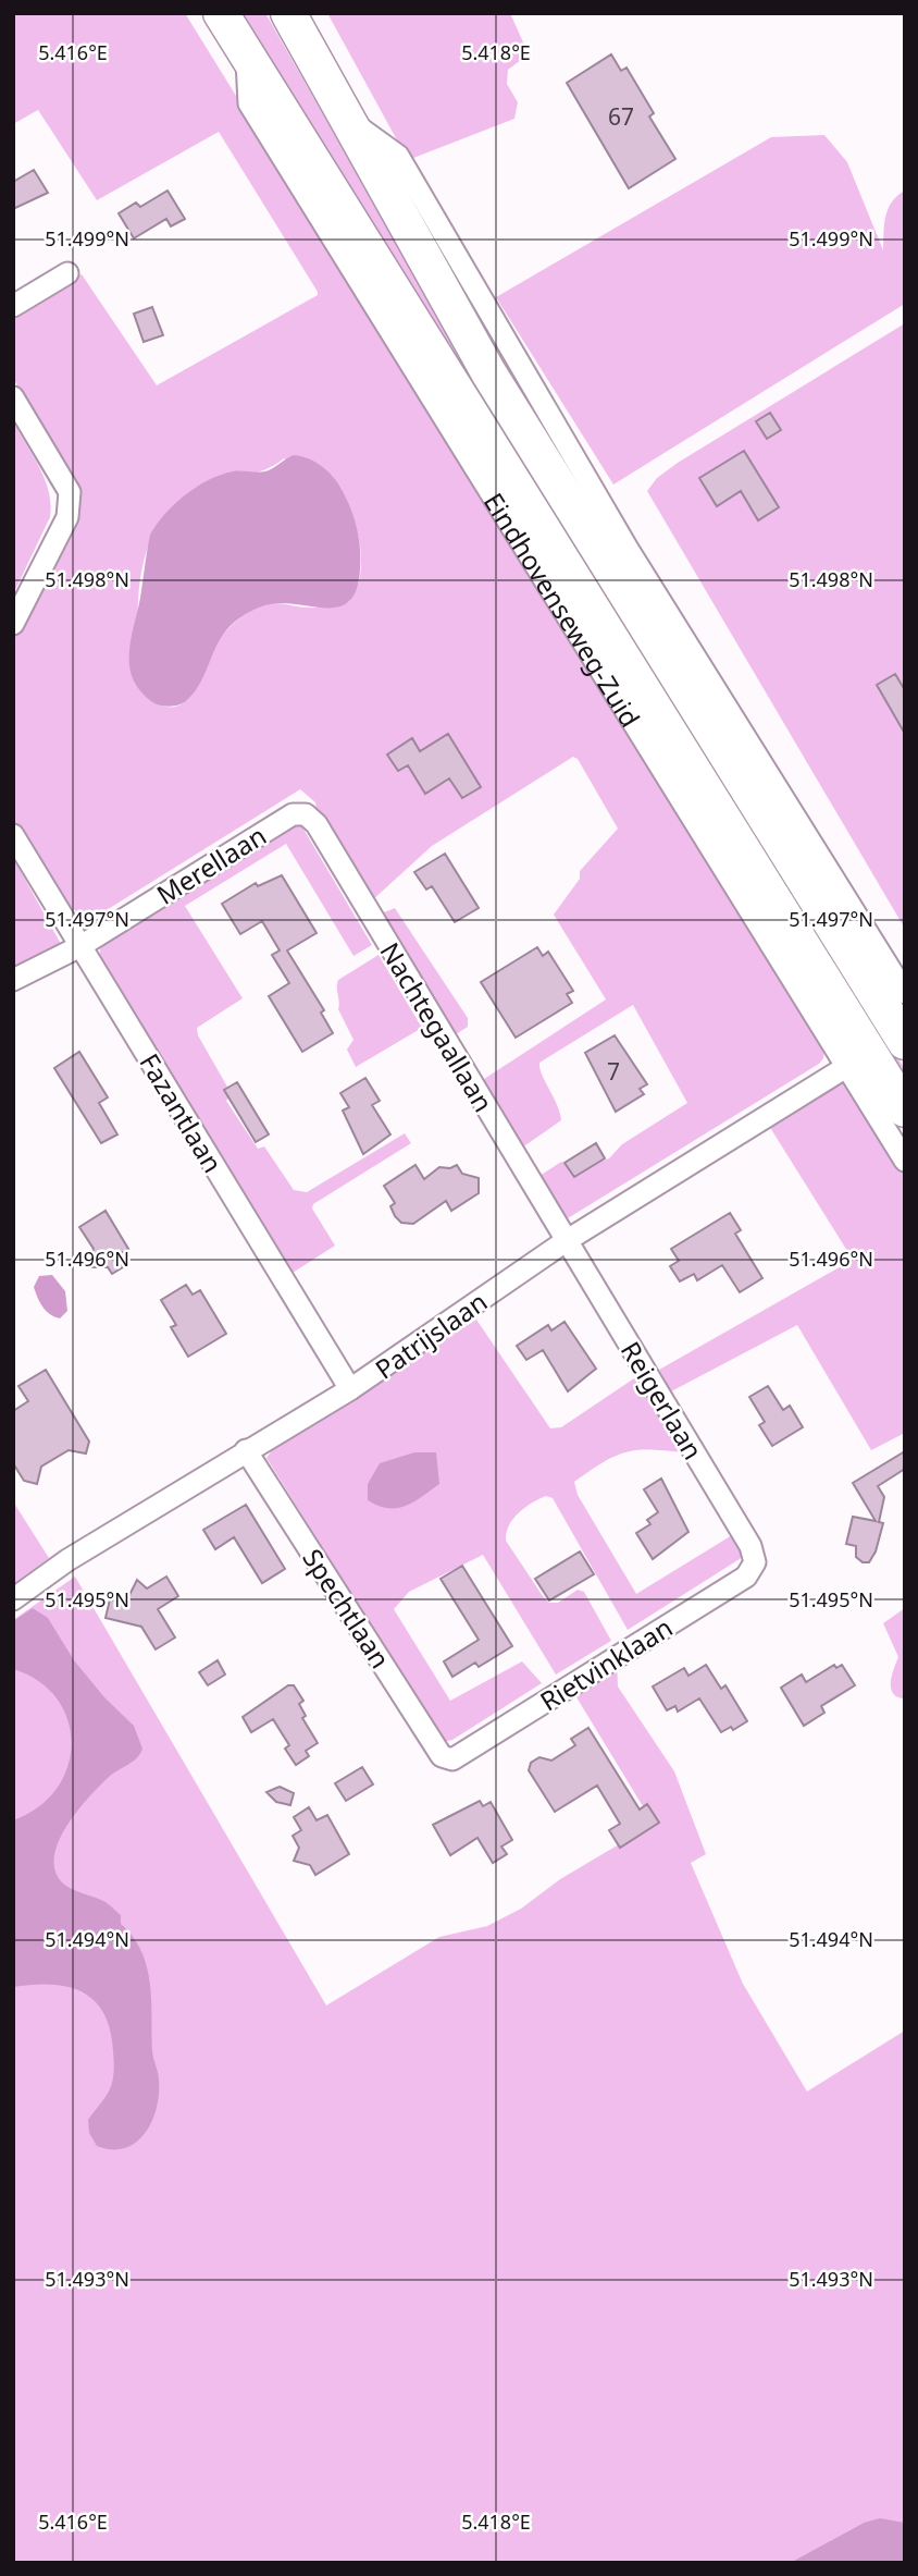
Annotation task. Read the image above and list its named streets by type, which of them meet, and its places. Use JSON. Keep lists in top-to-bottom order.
{
  "streets": {
    "main road": ["Eindhovenseweg-Zuid"],
    "street": [
      "Merellaan",
      "Nachtegaallaan",
      "Fazantlaan",
      "Patrijslaan",
      "Reigerlaan",
      "Spechtlaan",
      "Rietvinklaan"
    ]
  },
  "crossings": [
    ["Eindhovenseweg-Zuid", "Patrijslaan"],
    ["Merellaan", "Nachtegaallaan"],
    ["Merellaan", "Fazantlaan"],
    ["Nachtegaallaan", "Patrijslaan"],
    ["Nachtegaallaan", "Reigerlaan"],
    ["Fazantlaan", "Patrijslaan"],
    ["Patrijslaan", "Reigerlaan"],
    ["Patrijslaan", "Spechtlaan"],
    ["Reigerlaan", "Rietvinklaan"],
    ["Spechtlaan", "Rietvinklaan"]
  ],
  "house_numbers": ["67", "7"],
  "coordinates": [
    "5.416°E",
    "5.418°E",
    "51.499°N",
    "51.498°N",
    "51.497°N",
    "51.496°N",
    "51.495°N",
    "51.494°N",
    "51.493°N"
  ]
}
